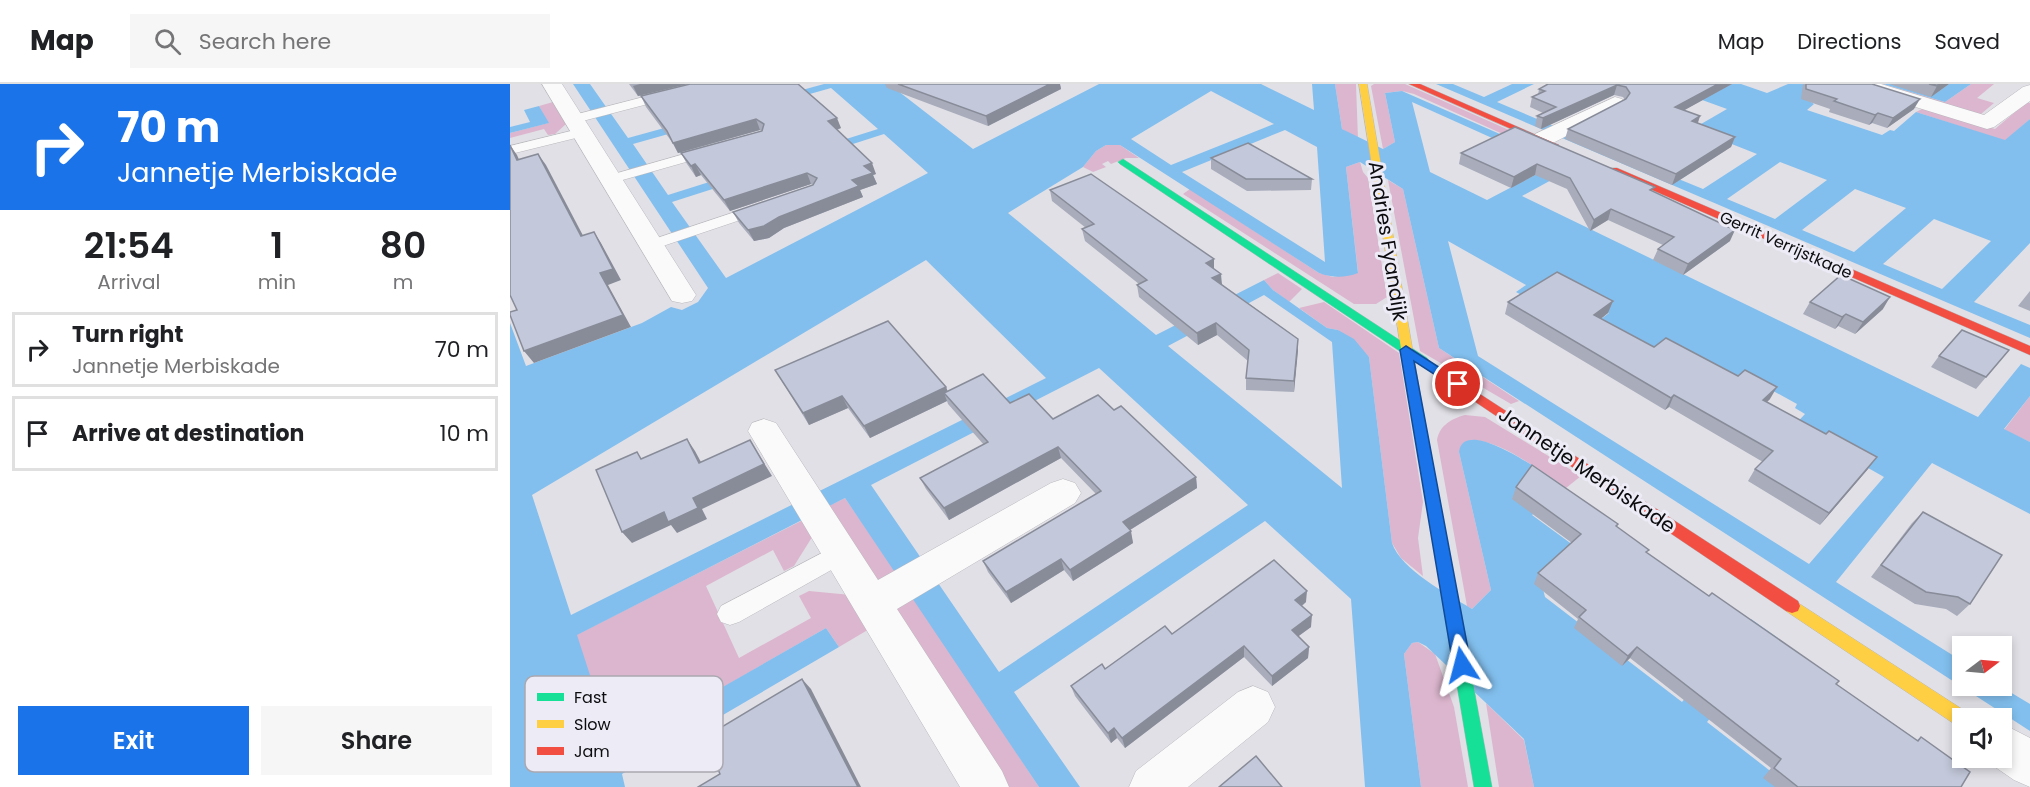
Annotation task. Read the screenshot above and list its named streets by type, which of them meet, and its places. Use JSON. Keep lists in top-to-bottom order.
{
  "streets": {
    "street": ["Andries Fyandijk", "Gerrit Verrijstkade", "Jannetje Merbiskade"]
  },
  "crossings": [
    ["Andries Fyandijk", "Jannetje Merbiskade"]
  ],
  "legend": ["Fast", "Slow", "Jam"],
  "north": "right",
  "page": {
    "header": "Map",
    "search": "Search here",
    "nav": ["Map", "Directions", "Saved"],
    "turn": ["70 m", "Jannetje Merbiskade"],
    "eta": [
      "21:54",
      "Arrival",
      "1",
      "min",
      "80",
      "m"
    ],
    "list": [
      {
        "name": "Turn right",
        "note": "Jannetje Merbiskade",
        "value": "70 m"
      },
      {
        "name": "Arrive at destination",
        "value": "10 m"
      }
    ],
    "buttons": ["Exit", "Share"]
  }
}
